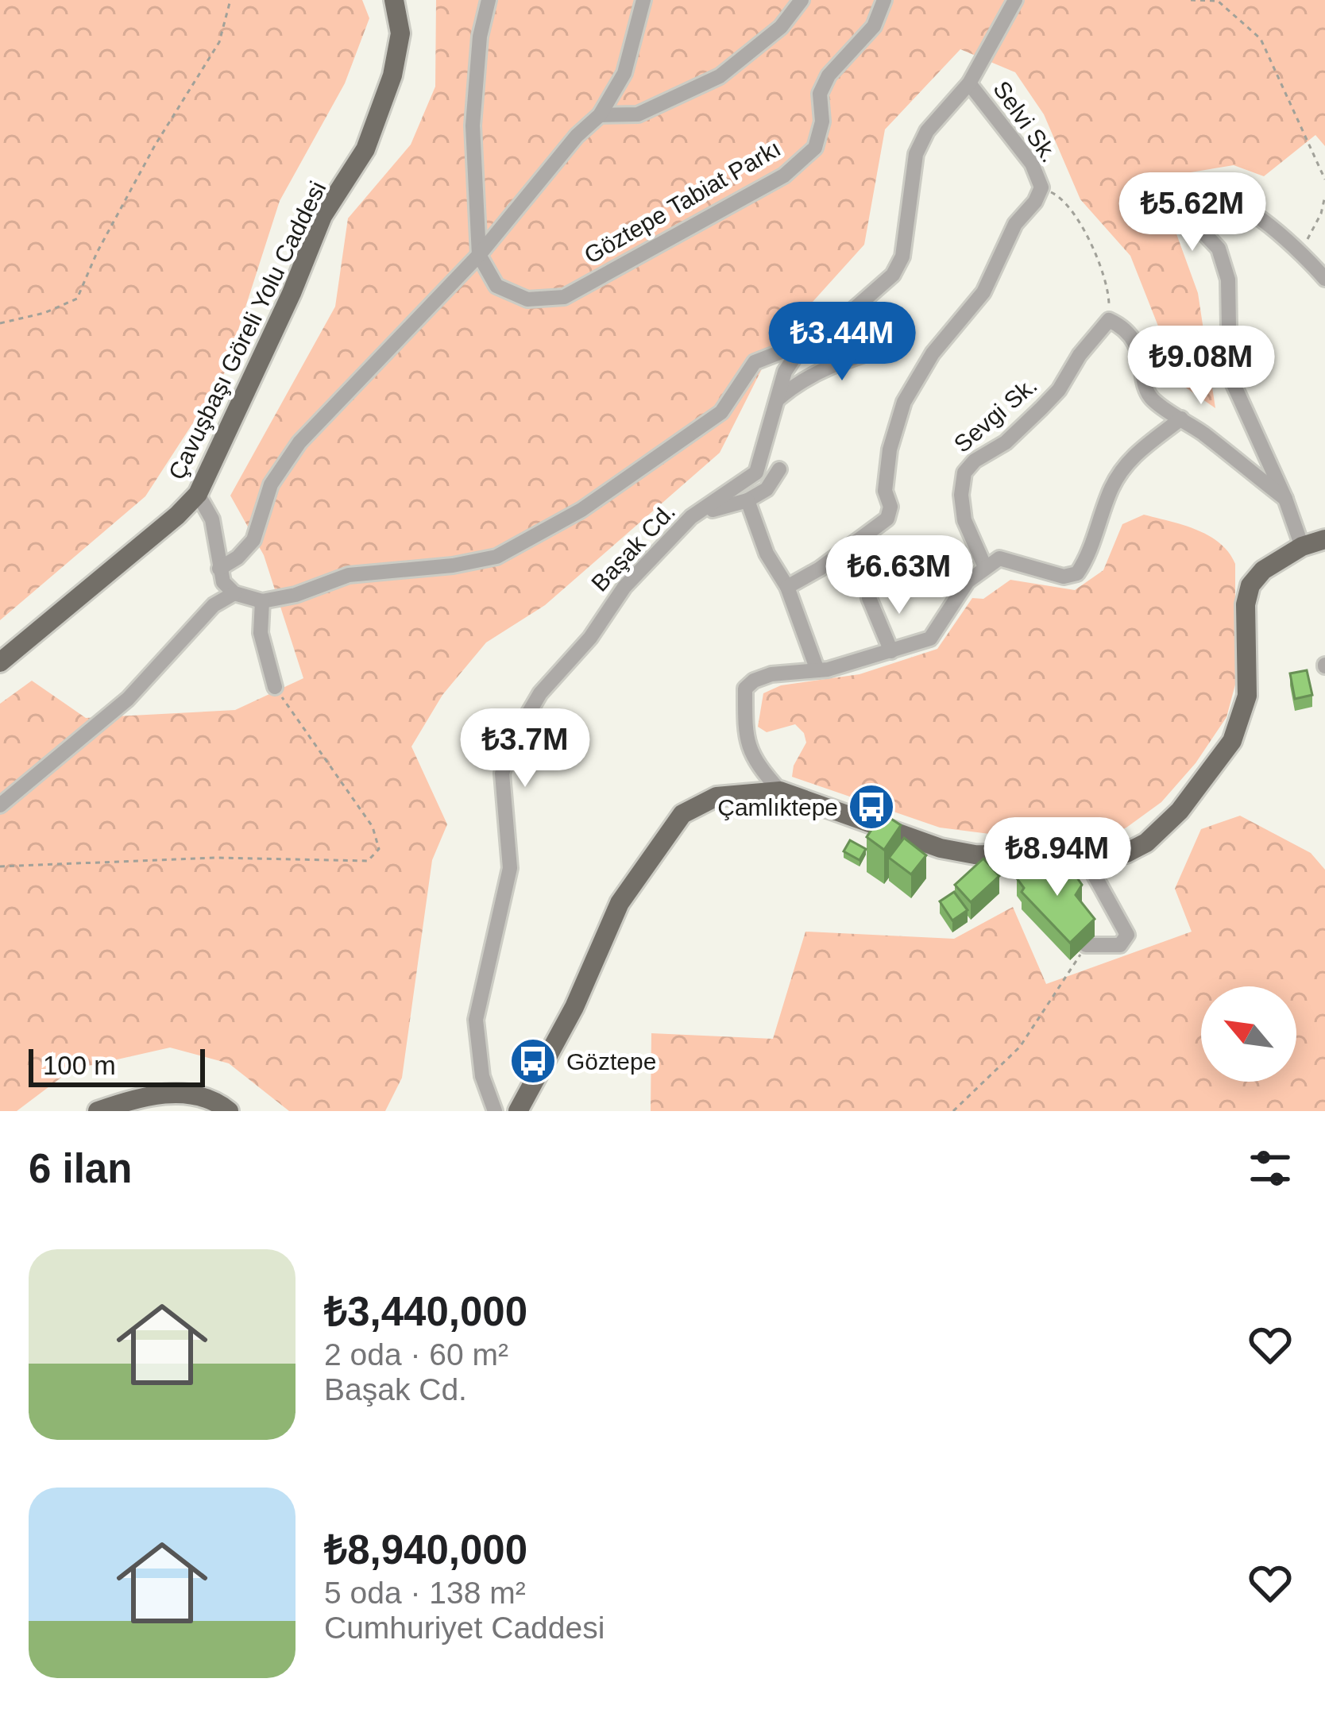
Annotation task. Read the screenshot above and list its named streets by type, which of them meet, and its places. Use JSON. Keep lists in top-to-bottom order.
{
  "streets": {
    "main road": ["Çavuşbaşı Göreli Yolu Caddesi"],
    "street": [
      "Selvi Sk.",
      "Göztepe Tabiat Parkı",
      "Sevgi Sk.",
      "Başak Cd."
    ]
  },
  "crossings": [
    ["Selvi Sk.", "Başak Cd."]
  ],
  "places": {
    "bus stop": ["Çamlıktepe", "Göztepe"]
  },
  "scale_bar": "100 m",
  "north": "top left",
  "page": {
    "price": [
      "₺5.62M",
      "₺3.44M",
      "₺9.08M",
      "₺6.63M",
      "₺3.7M",
      "₺8.94M"
    ],
    "scale": "100 m",
    "heading": "6 ilan",
    "list": [
      {
        "name": "₺3,440,000",
        "note": "2 oda · 60 m² · Başak Cd."
      },
      {
        "name": "₺8,940,000",
        "note": "5 oda · 138 m² · Cumhuriyet Caddesi"
      }
    ]
  }
}
